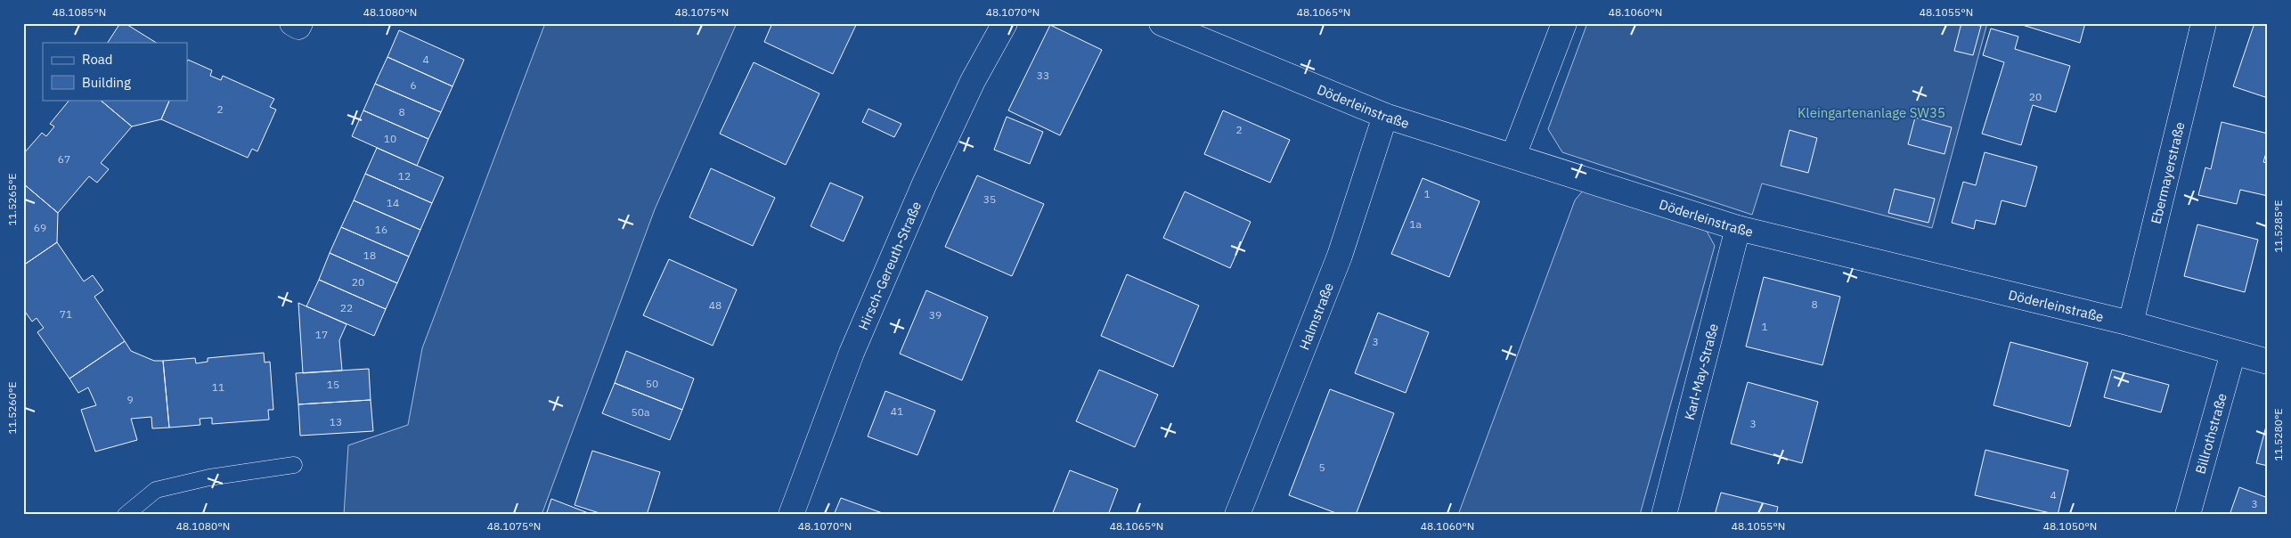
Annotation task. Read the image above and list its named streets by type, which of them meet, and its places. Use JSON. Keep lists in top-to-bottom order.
{
  "streets": {
    "street": [
      "Döderleinstraße",
      "Ebermayerstraße",
      "Hirsch-Gereuth-Straße",
      "Halmstraße",
      "Karl-May-Straße",
      "Billrothstraße"
    ]
  },
  "crossings": [
    ["Döderleinstraße", "Ebermayerstraße"],
    ["Döderleinstraße", "Halmstraße"],
    ["Döderleinstraße", "Karl-May-Straße"],
    ["Döderleinstraße", "Billrothstraße"]
  ],
  "parks": ["Kleingartenanlage SW35"],
  "house_numbers": [
    "4",
    "33",
    "6",
    "20",
    "2",
    "8",
    "2",
    "10",
    "67",
    "12",
    "1",
    "35",
    "14",
    "1a",
    "69",
    "16",
    "18",
    "20",
    "8",
    "48",
    "22",
    "71",
    "39",
    "1",
    "17",
    "3",
    "50",
    "15",
    "11",
    "9",
    "41",
    "50a",
    "13",
    "3",
    "5",
    "4",
    "3"
  ],
  "legend": ["Road", "Building"],
  "coordinates": [
    "48.1085°N",
    "48.1080°N",
    "48.1075°N",
    "48.1070°N",
    "48.1065°N",
    "48.1060°N",
    "48.1055°N",
    "11.5265°E",
    "11.5285°E",
    "11.5260°E",
    "11.5280°E",
    "48.1050°N"
  ]
}
